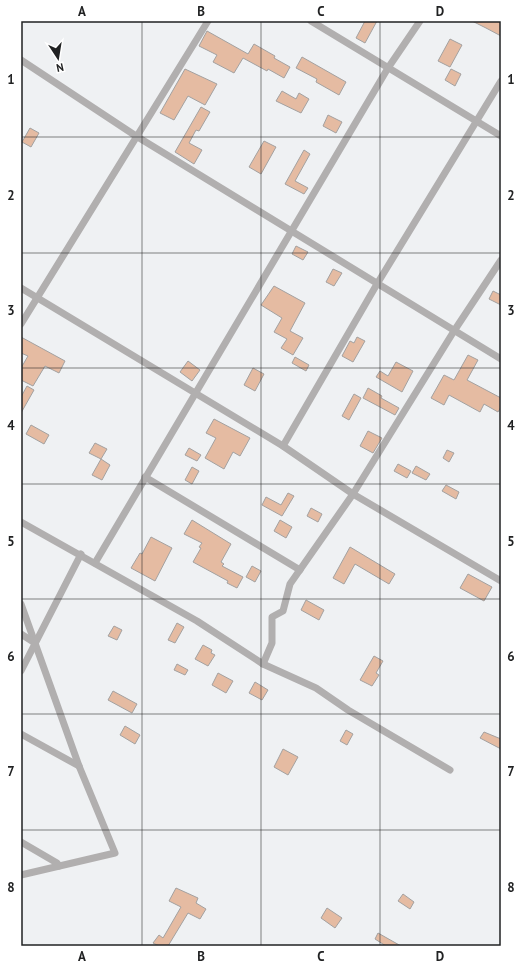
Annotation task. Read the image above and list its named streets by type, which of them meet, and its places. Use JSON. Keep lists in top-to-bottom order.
{
  "north": "bottom",
  "grid": {
    "columns": [
      "A",
      "B",
      "C",
      "D"
    ],
    "rows": [
      "1",
      "2",
      "3",
      "4",
      "5",
      "6",
      "7",
      "8"
    ]
  }
}
